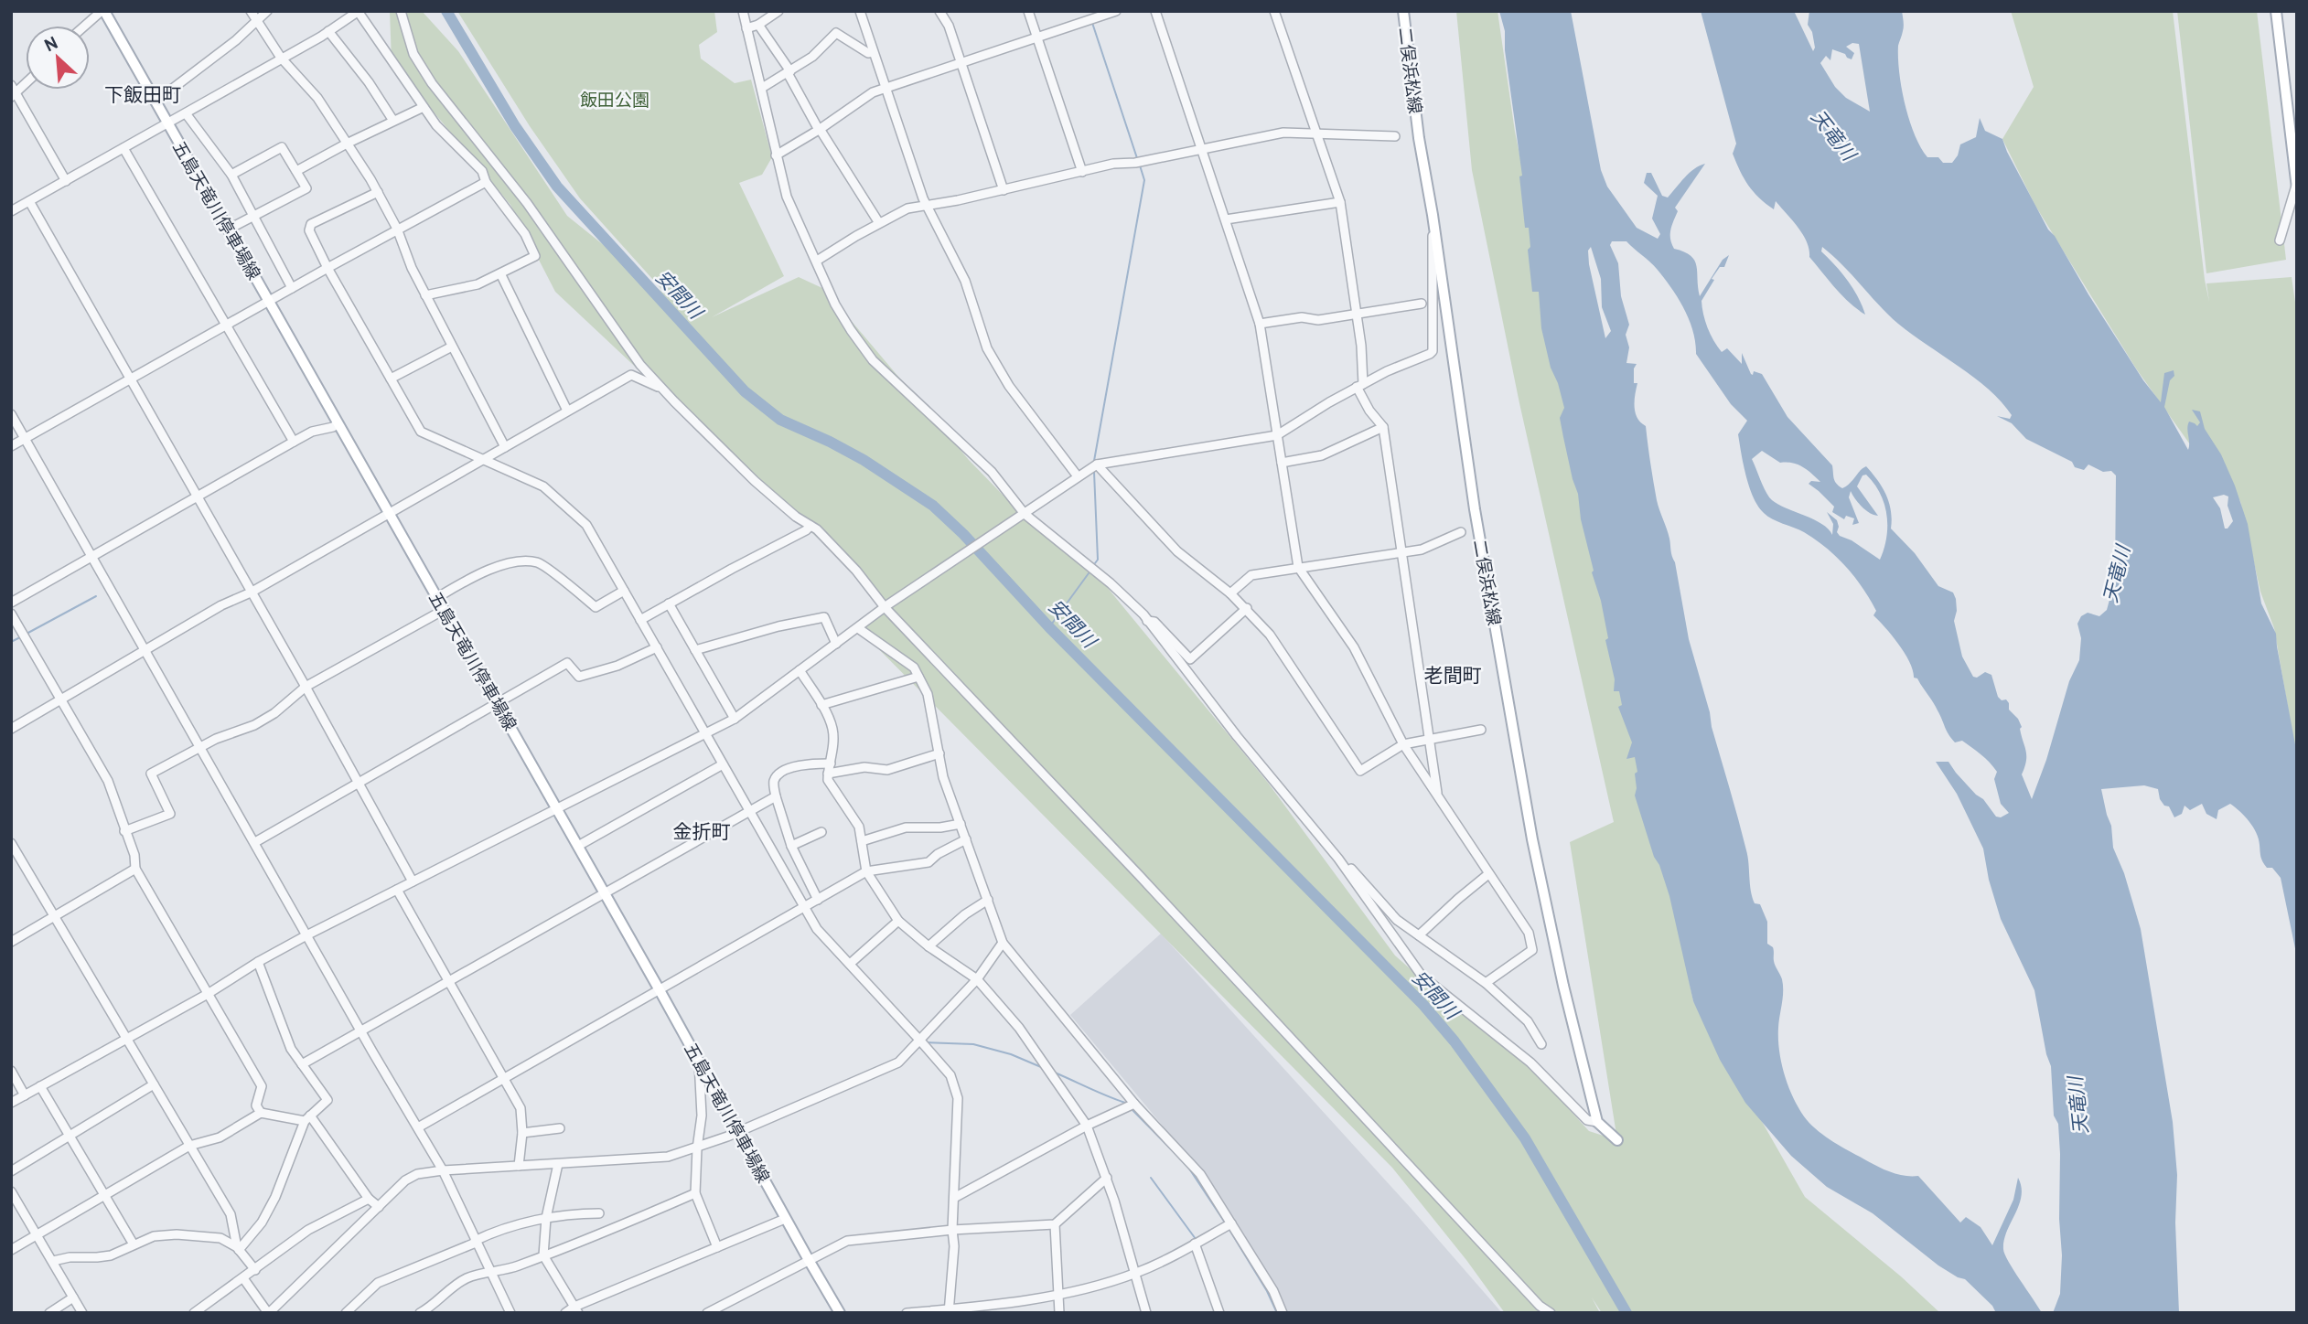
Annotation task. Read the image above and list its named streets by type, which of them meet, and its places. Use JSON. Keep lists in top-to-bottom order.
{
  "streets": {
    "main road": ["二俣浜松線", "五島天竜川停車場線"]
  },
  "districts": ["下飯田町", "老間町", "金折町"],
  "water": ["天竜川", "安間川"],
  "parks": ["飯田公園"],
  "north": "top left"
}
